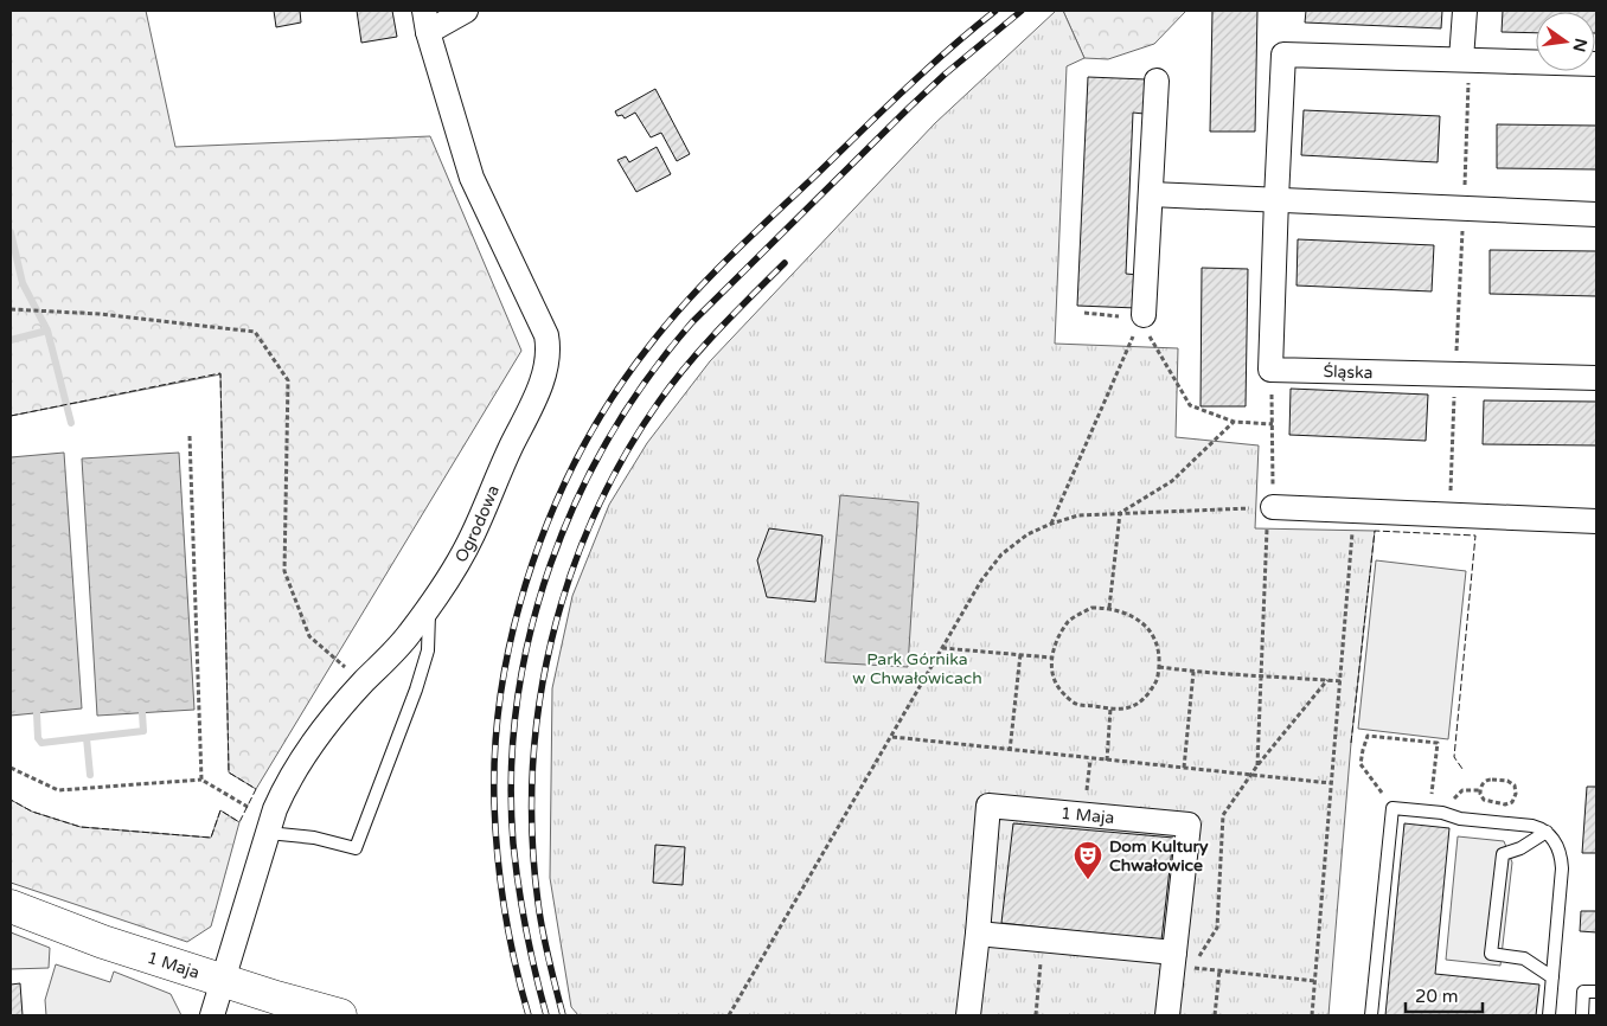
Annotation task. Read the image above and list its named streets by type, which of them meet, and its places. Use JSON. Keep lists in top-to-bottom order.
{
  "streets": {
    "main road": ["1 Maja"],
    "street": ["Śląska", "Ogrodowa"]
  },
  "crossings": [
    ["Ogrodowa", "1 Maja"]
  ],
  "parks": ["Park Górnika w Chwałowicach"],
  "places": {
    "theatre": ["Dom Kultury Chwałowice"]
  },
  "scale_bar": "20 m",
  "north": "right"
}
